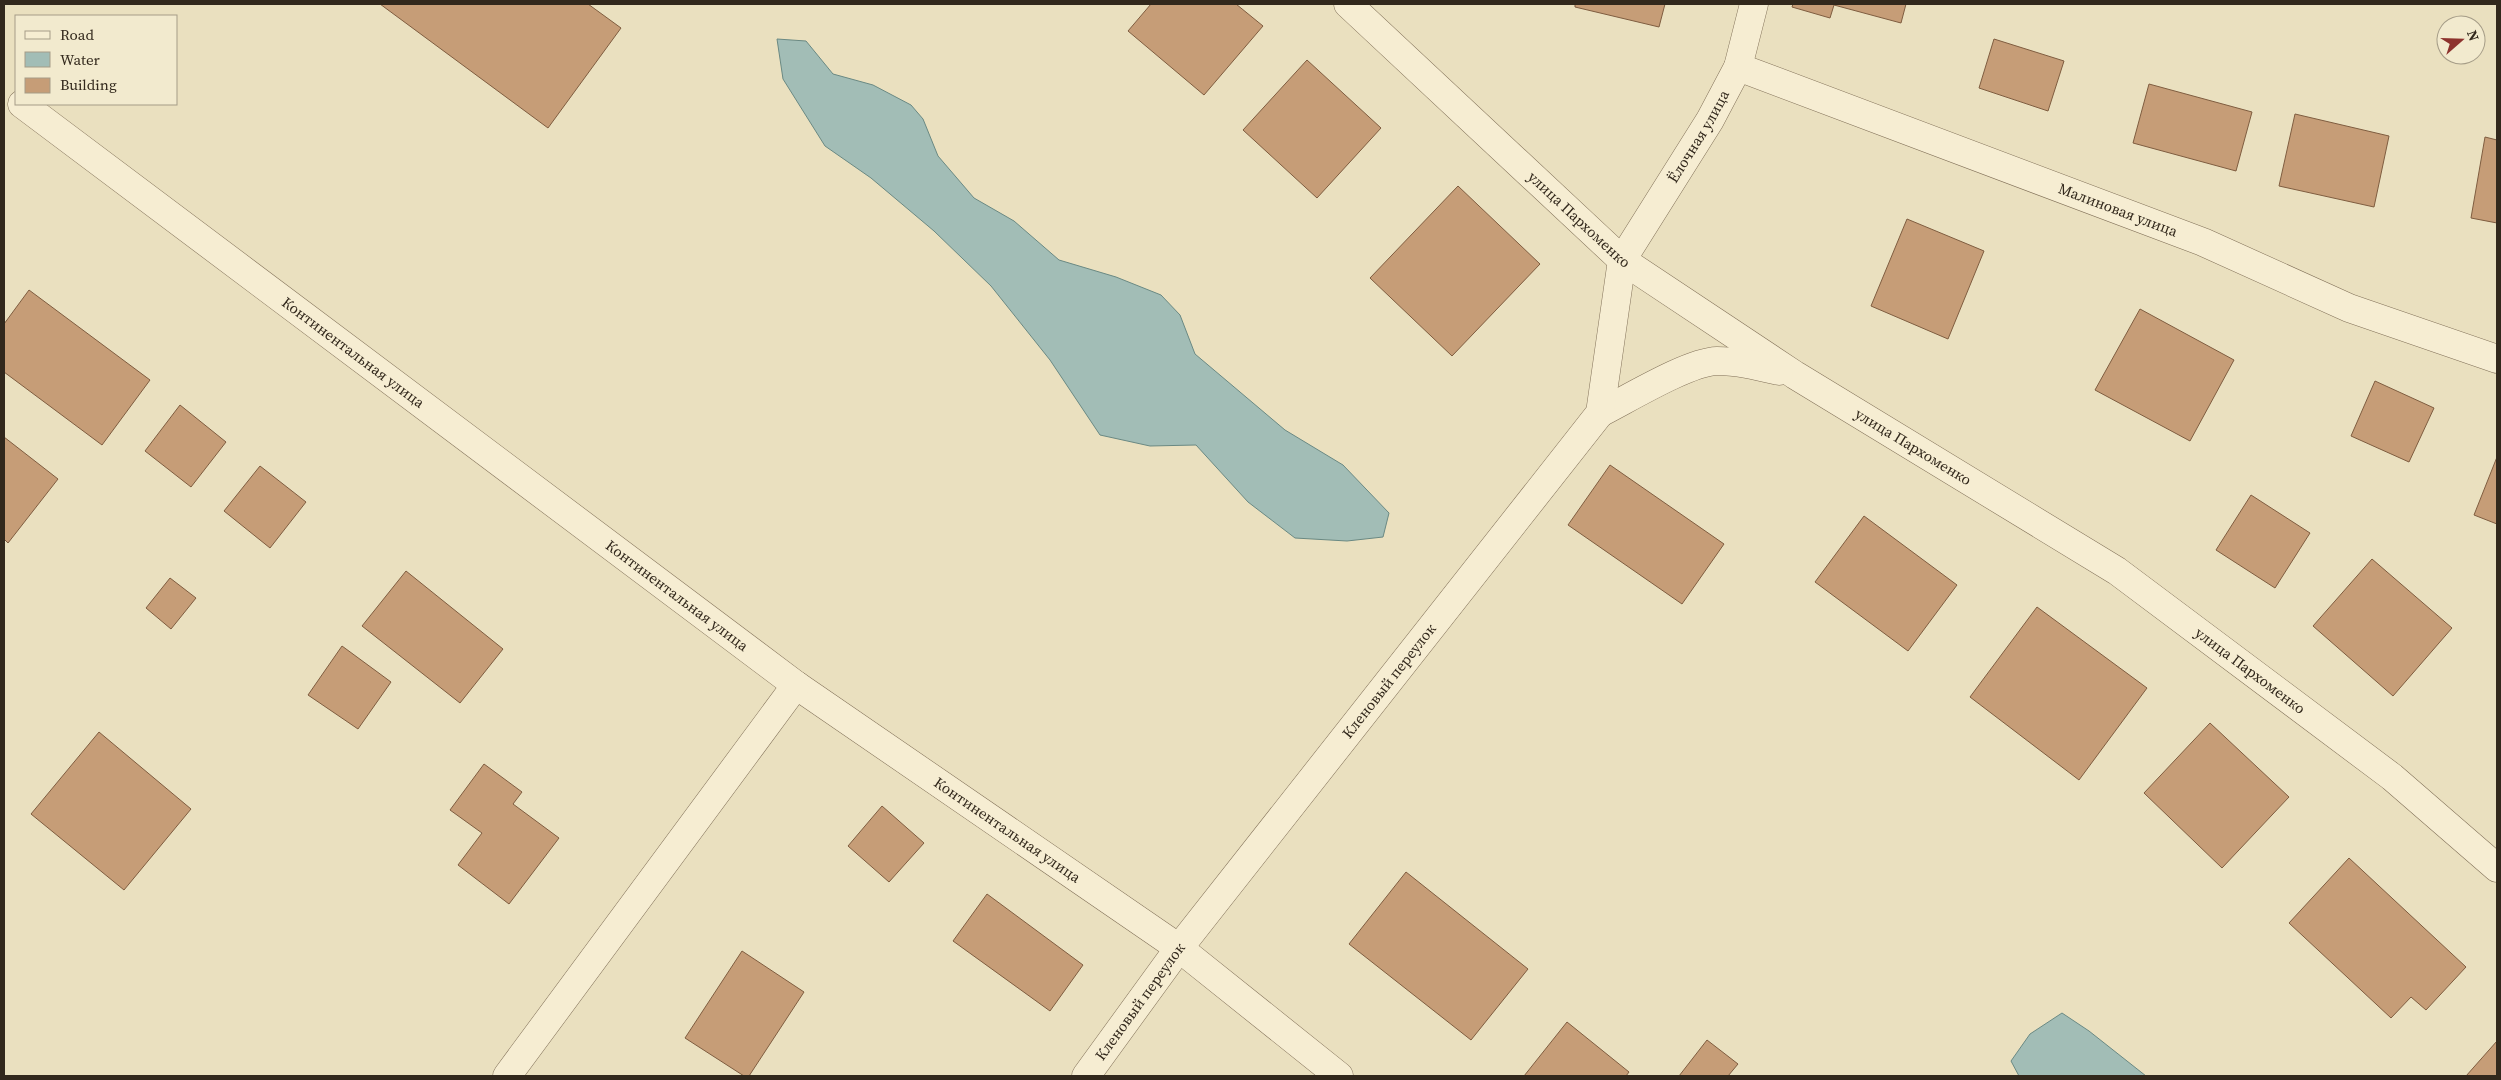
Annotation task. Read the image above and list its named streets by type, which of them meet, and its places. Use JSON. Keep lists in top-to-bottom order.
{
  "streets": {
    "street": [
      "Ёлочная улица",
      "Малиновая улица",
      "улица Пархоменко",
      "Континентальная улица",
      "Кленовый переулок"
    ]
  },
  "crossings": [
    ["Ёлочная улица", "Малиновая улица"],
    ["Ёлочная улица", "улица Пархоменко"],
    ["Континентальная улица", "Кленовый переулок"]
  ],
  "legend": ["Road", "Water", "Building"],
  "north": "right"
}
